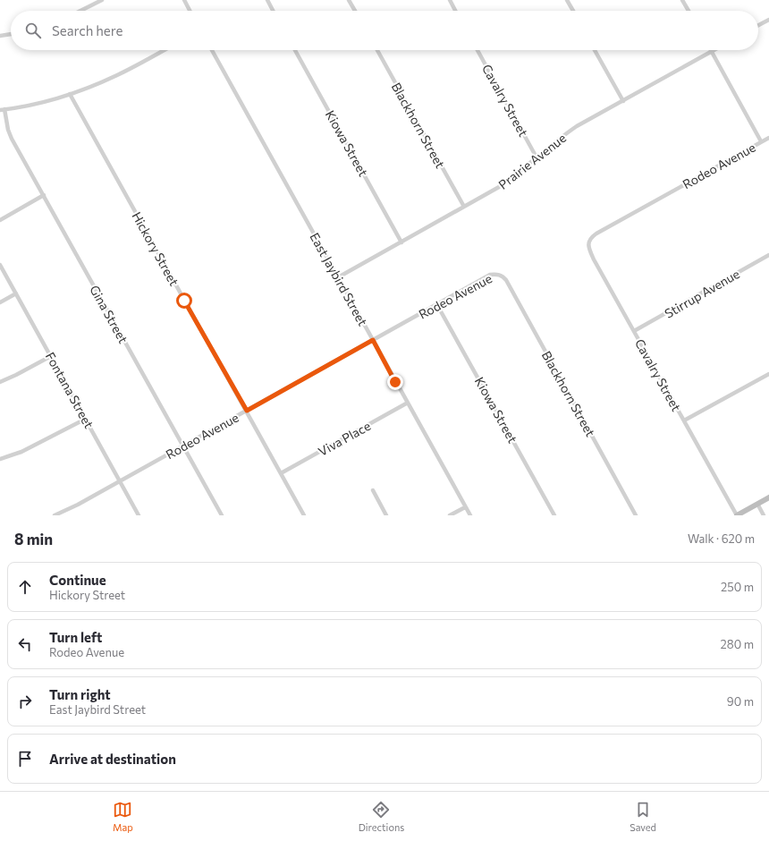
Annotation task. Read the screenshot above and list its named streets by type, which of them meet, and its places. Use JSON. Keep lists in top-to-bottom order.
{
  "streets": {
    "street": [
      "Cavalry Street",
      "Blackhorn Street",
      "Kiowa Street",
      "Prairie Avenue",
      "Rodeo Avenue",
      "Hickory Street",
      "East Jaybird Street",
      "Stirrup Avenue",
      "Gina Street",
      "Fontana Street",
      "Viva Place"
    ]
  },
  "crossings": [
    ["Cavalry Street", "Prairie Avenue"],
    ["Cavalry Street", "Rodeo Avenue"],
    ["Cavalry Street", "Stirrup Avenue"],
    ["Blackhorn Street", "Prairie Avenue"],
    ["Blackhorn Street", "Rodeo Avenue"],
    ["Kiowa Street", "Prairie Avenue"],
    ["Kiowa Street", "Rodeo Avenue"],
    ["Prairie Avenue", "East Jaybird Street"],
    ["Rodeo Avenue", "Hickory Street"],
    ["Rodeo Avenue", "East Jaybird Street"],
    ["Rodeo Avenue", "Gina Street"],
    ["Rodeo Avenue", "Fontana Street"],
    ["Hickory Street", "Viva Place"],
    ["East Jaybird Street", "Viva Place"]
  ],
  "page": {
    "search": "Search here",
    "heading": ["8 min", "Walk · 620 m"],
    "list": [
      ["Continue", "Hickory Street", "250 m"],
      ["Turn left", "Rodeo Avenue", "280 m"],
      ["Turn right", "East Jaybird Street", "90 m"],
      "Arrive at destination"
    ],
    "nav": ["Map", "Directions", "Saved"]
  }
}
